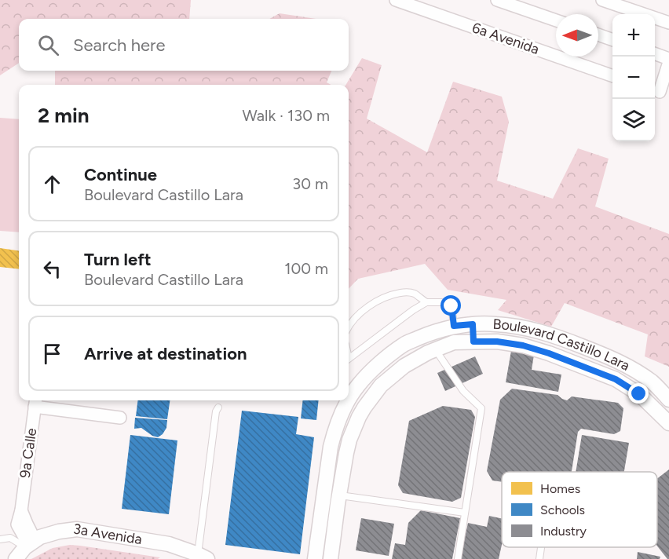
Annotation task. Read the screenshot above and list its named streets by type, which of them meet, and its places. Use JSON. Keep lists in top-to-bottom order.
{
  "streets": {
    "street": [
      "6a Avenida",
      "Boulevard Castillo Lara",
      "9a Calle",
      "3a Avenida"
    ]
  },
  "crossings": [
    ["9a Calle", "3a Avenida"]
  ],
  "legend": ["Homes", "Schools", "Industry"],
  "north": "left",
  "page": {
    "map_buttons": ["+", "−"],
    "search": "Search here",
    "heading": ["2 min", "Walk · 130 m"],
    "list": [
      ["Continue", "Boulevard Castillo Lara", "30 m"],
      ["Turn left", "Boulevard Castillo Lara", "100 m"],
      "Arrive at destination"
    ]
  }
}
